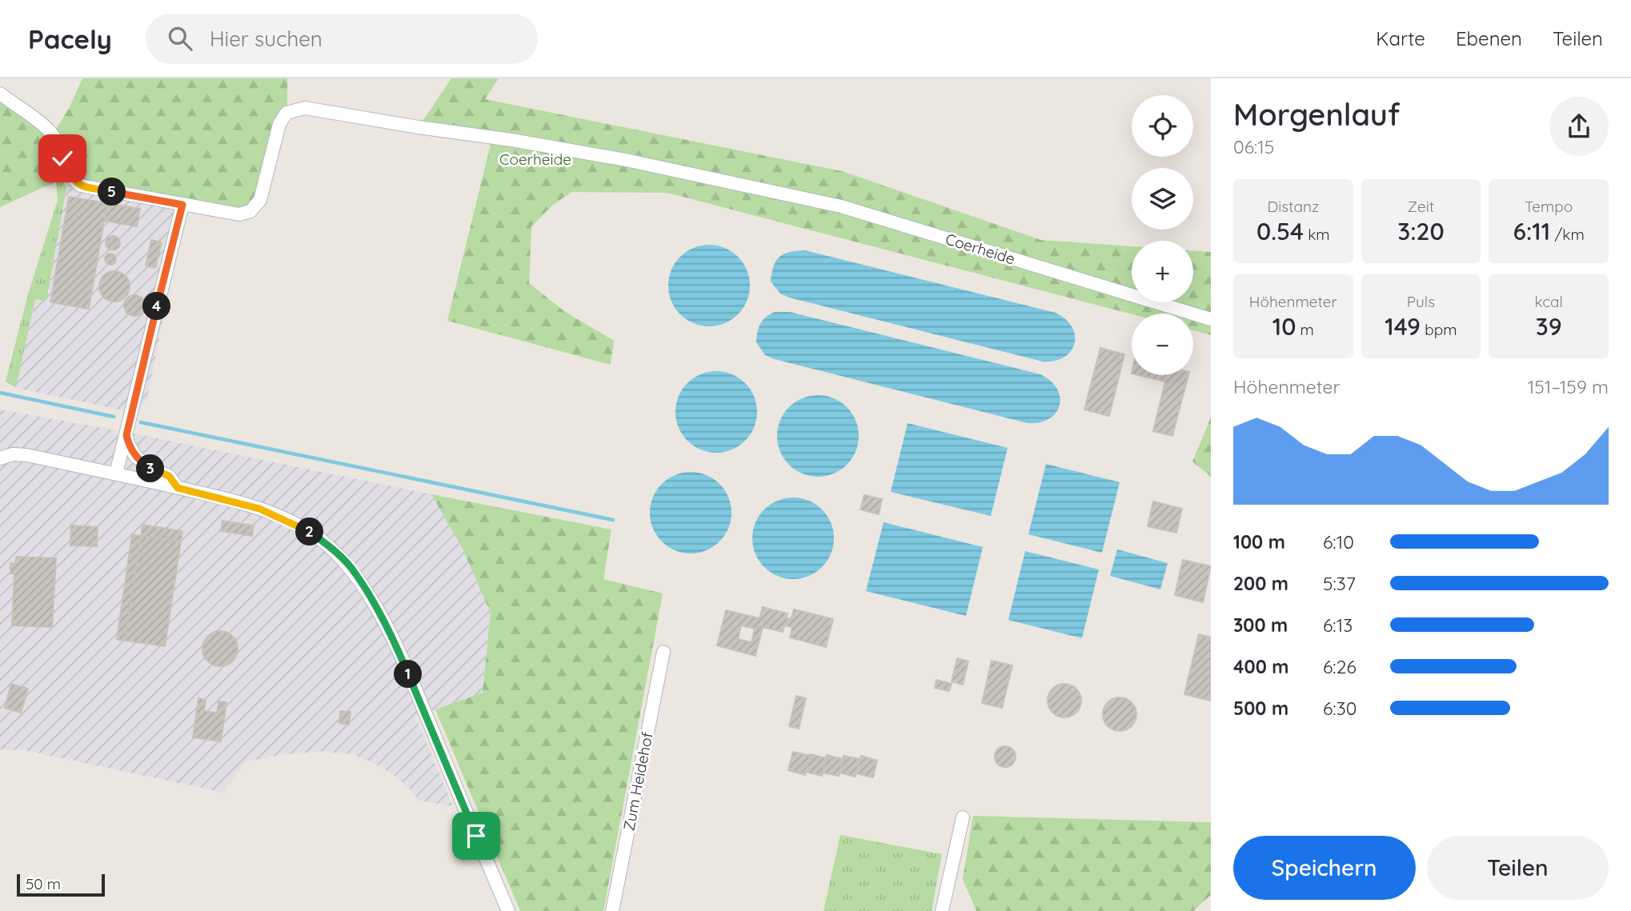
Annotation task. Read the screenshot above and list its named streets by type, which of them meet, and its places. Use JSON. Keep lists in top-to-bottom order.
{
  "streets": {
    "street": ["Coerheide", "Zum Heidehof"]
  },
  "parks": ["Coerheide"],
  "scale_bar": "50 m",
  "page": {
    "header": "Pacely",
    "search": "Hier suchen",
    "nav": ["Karte", "Ebenen", "Teilen"],
    "heading": ["Morgenlauf", "06:15"],
    "map_buttons": ["+", "−"],
    "stats": [
      ["Distanz", "0.54 km"],
      ["Zeit", "3:20"],
      ["Tempo", "6:11 /km"],
      ["Höhenmeter", "10 m"],
      ["Puls", "149 bpm"],
      ["kcal", "39"]
    ],
    "pins": [
      "5",
      "4",
      "3",
      "2",
      "1"
    ],
    "chart": ["Höhenmeter", "151–159 m"],
    "list": [
      {
        "name": "100 m",
        "note": "6:10"
      },
      {
        "name": "200 m",
        "note": "5:37"
      },
      {
        "name": "300 m",
        "note": "6:13"
      },
      {
        "name": "400 m",
        "note": "6:26"
      },
      {
        "name": "500 m",
        "note": "6:30"
      }
    ],
    "buttons": ["Speichern", "Teilen"],
    "scale": "50 m"
  }
}
